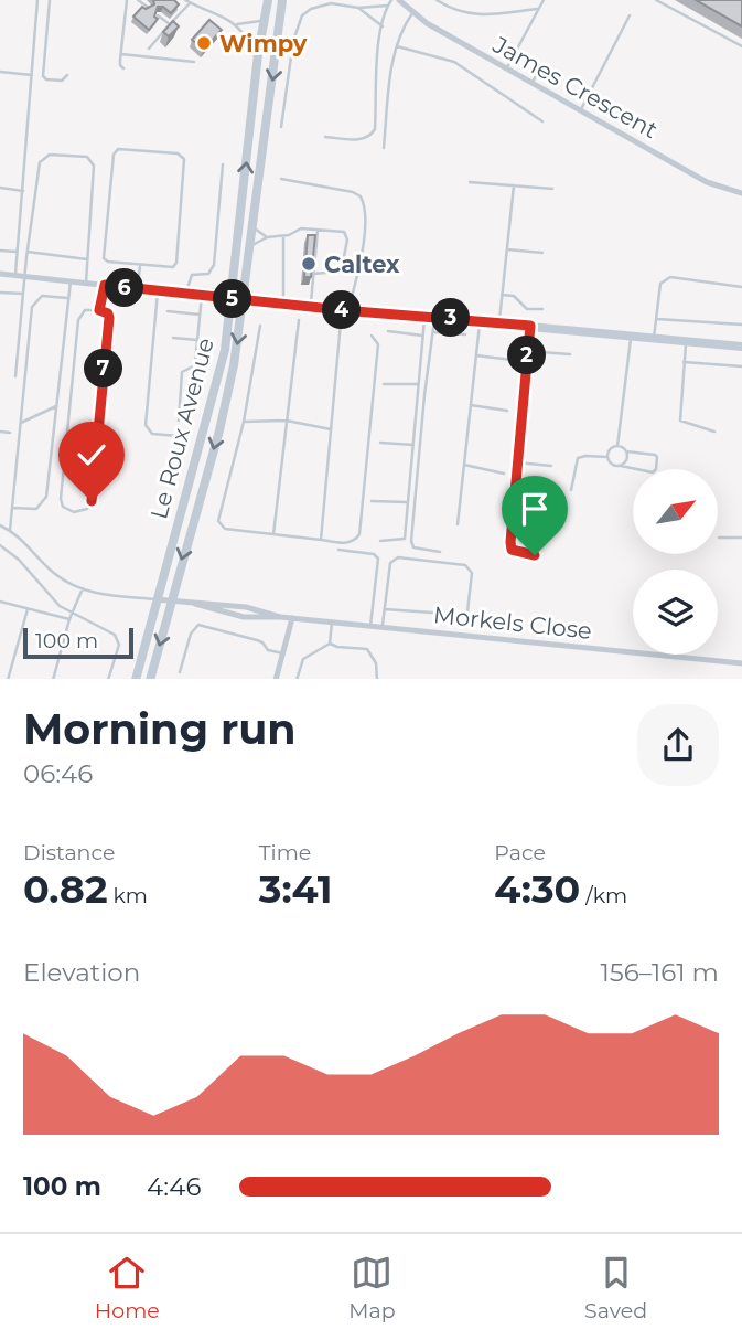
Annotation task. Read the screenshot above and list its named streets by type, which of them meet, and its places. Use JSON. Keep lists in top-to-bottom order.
{
  "streets": {
    "main road": ["Le Roux Avenue"],
    "street": ["James Crescent", "Morkels Close"]
  },
  "crossings": [
    ["Le Roux Avenue", "Morkels Close"]
  ],
  "places": ["Wimpy", "Caltex"],
  "scale_bar": "100 m",
  "north": "top right",
  "page": {
    "pins": [
      "6",
      "5",
      "4",
      "3",
      "2",
      "7"
    ],
    "scale": "100 m",
    "heading": ["Morning run", "06:46"],
    "stats": [
      ["Distance", "0.82 km"],
      ["Time", "3:41"],
      ["Pace", "4:30 /km"]
    ],
    "chart": ["Elevation", "156–161 m"],
    "list": [
      {
        "name": "100 m",
        "note": "4:46"
      }
    ],
    "tabs": ["Home", "Map", "Saved"]
  }
}
